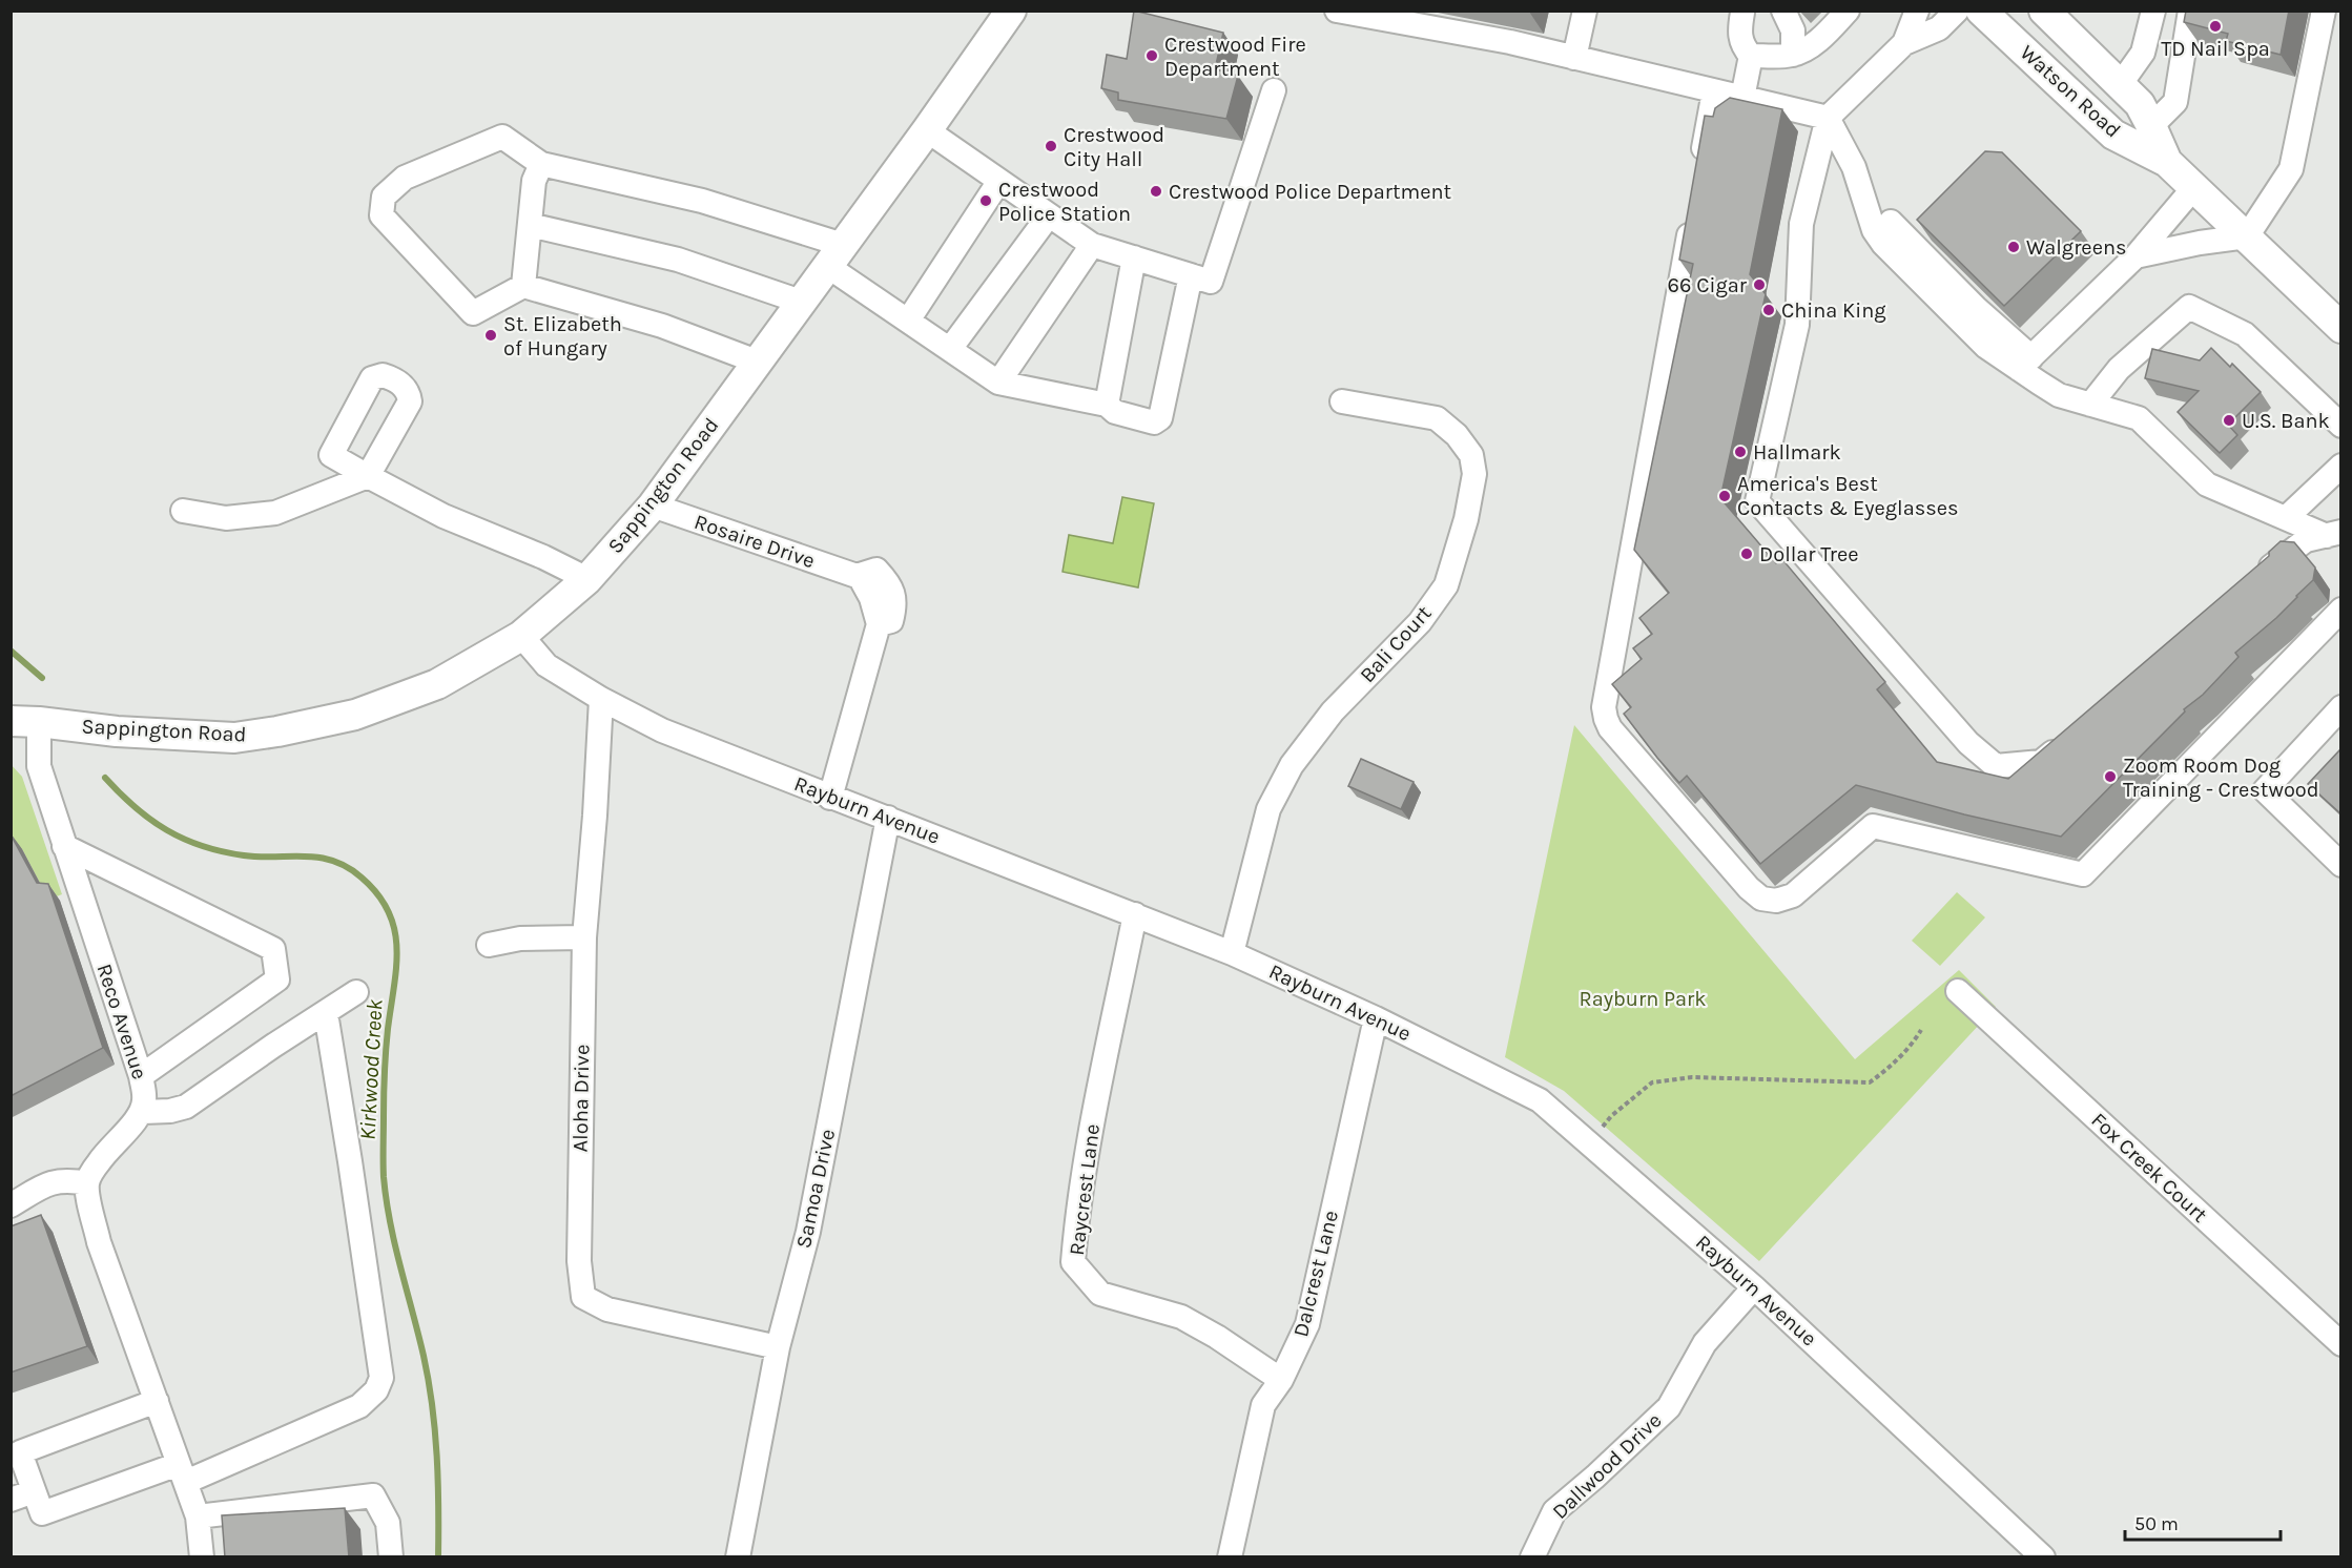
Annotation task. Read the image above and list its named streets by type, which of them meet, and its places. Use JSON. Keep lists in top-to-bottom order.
{
  "streets": {
    "main road": ["Watson Road", "Sappington Road"],
    "street": [
      "Rosaire Drive",
      "Bali Court",
      "Rayburn Avenue",
      "Reco Avenue",
      "Aloha Drive",
      "Fox Creek Court",
      "Samoa Drive",
      "Raycrest Lane",
      "Dalcrest Lane",
      "Dallwood Drive"
    ]
  },
  "crossings": [
    ["Sappington Road", "Rosaire Drive"],
    ["Sappington Road", "Rayburn Avenue"],
    ["Sappington Road", "Reco Avenue"],
    ["Rosaire Drive", "Rayburn Avenue"],
    ["Bali Court", "Rayburn Avenue"],
    ["Rayburn Avenue", "Aloha Drive"],
    ["Rayburn Avenue", "Samoa Drive"],
    ["Rayburn Avenue", "Raycrest Lane"],
    ["Rayburn Avenue", "Dalcrest Lane"],
    ["Rayburn Avenue", "Dallwood Drive"],
    ["Aloha Drive", "Samoa Drive"],
    ["Raycrest Lane", "Dalcrest Lane"]
  ],
  "water": ["Kirkwood Creek"],
  "parks": ["Rayburn Park"],
  "places": [
    "TD Nail Spa",
    "Crestwood Fire Department",
    "Crestwood City Hall",
    "Crestwood Police Department",
    "Crestwood Police Station",
    "Walgreens",
    "66 Cigar",
    "China King",
    "St. Elizabeth of Hungary",
    "U.S. Bank",
    "Hallmark",
    "America's Best Contacts & Eyeglasses",
    "Dollar Tree",
    "Zoom Room Dog Training - Crestwood"
  ],
  "scale_bar": "50 m"
}
